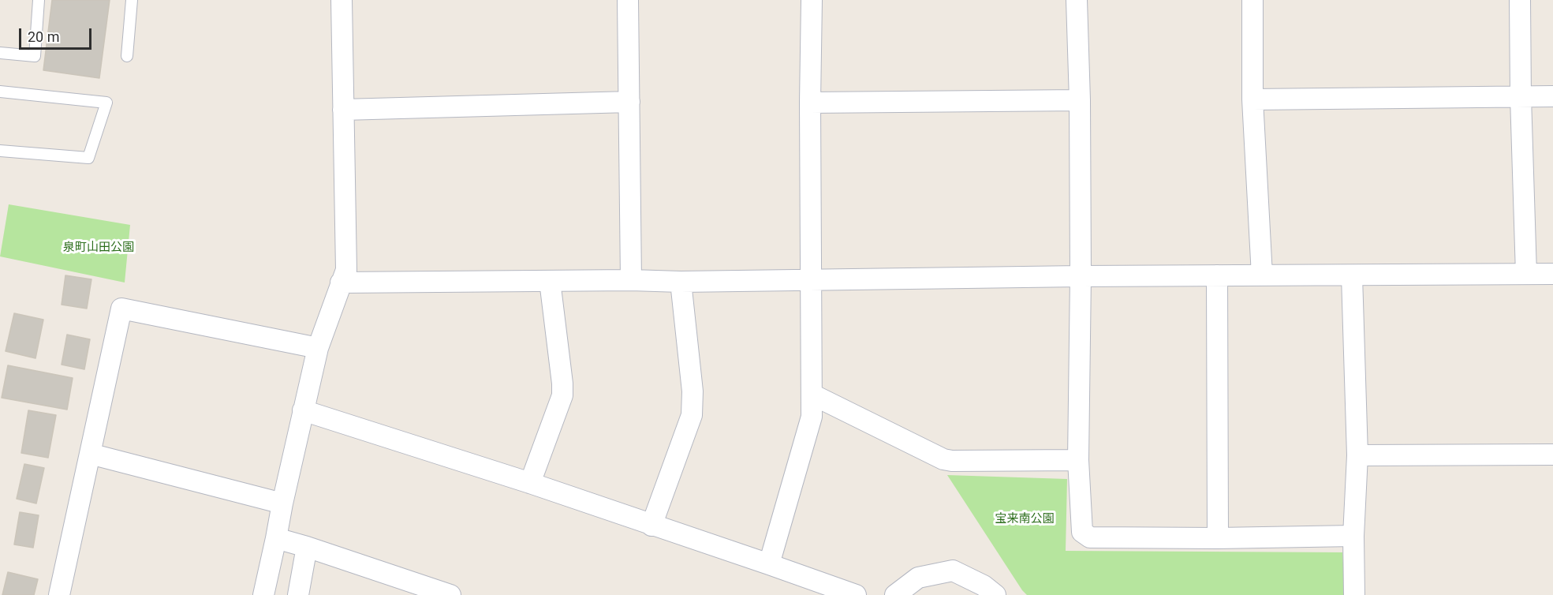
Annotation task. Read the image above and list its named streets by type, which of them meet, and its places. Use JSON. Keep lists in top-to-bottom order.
{
  "parks": ["泉町山田公園", "宝来南公園"],
  "scale_bar": "20 m"
}
